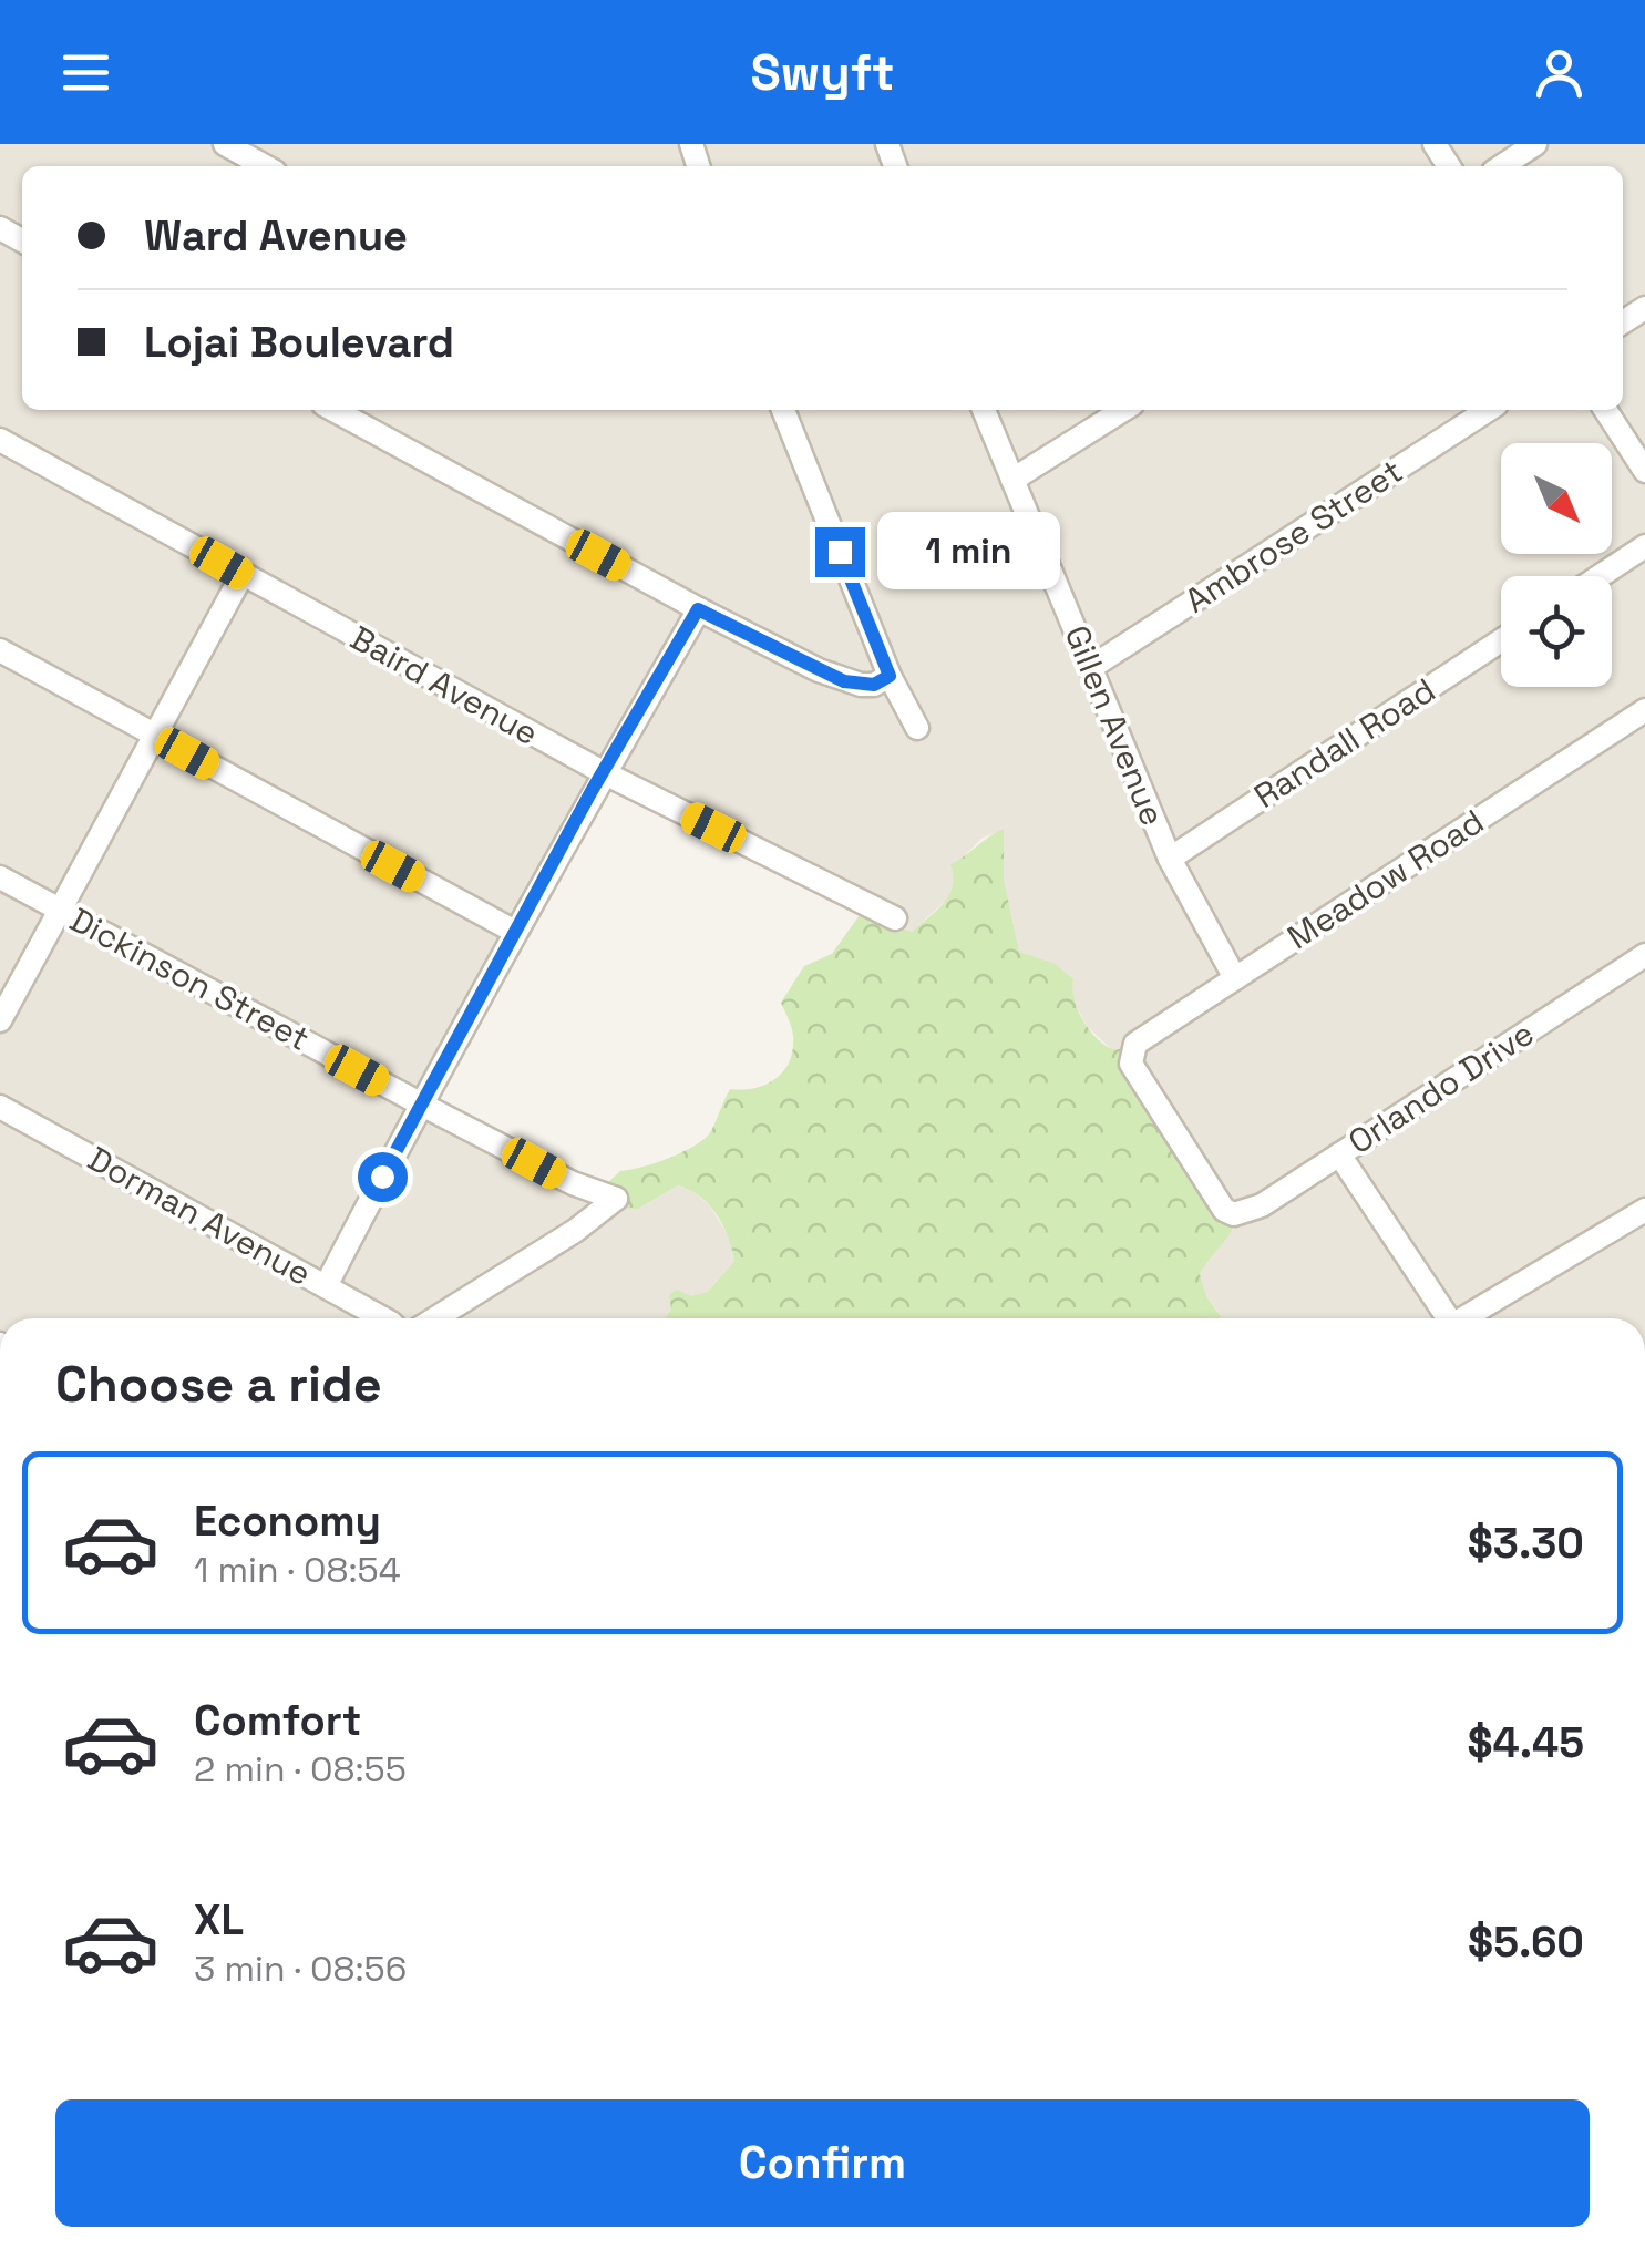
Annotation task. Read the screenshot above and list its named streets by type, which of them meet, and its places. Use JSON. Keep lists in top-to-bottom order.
{
  "streets": {
    "street": [
      "Ambrose Street",
      "Baird Avenue",
      "Gillen Avenue",
      "Randall Road",
      "Meadow Road",
      "Dickinson Street",
      "Orlando Drive",
      "Dorman Avenue"
    ]
  },
  "crossings": [
    ["Ambrose Street", "Gillen Avenue"],
    ["Gillen Avenue", "Randall Road"],
    ["Gillen Avenue", "Meadow Road"],
    ["Meadow Road", "Orlando Drive"]
  ],
  "north": "bottom right",
  "page": {
    "header": "Swyft",
    "banner": ["Ward Avenue", "Lojai Boulevard"],
    "bubble": "1 min",
    "heading": "Choose a ride",
    "list": [
      {
        "name": "Economy",
        "note": "1 min · 08:54",
        "value": "$3.30"
      },
      {
        "name": "Comfort",
        "note": "2 min · 08:55",
        "value": "$4.45"
      },
      {
        "name": "XL",
        "note": "3 min · 08:56",
        "value": "$5.60"
      }
    ],
    "buttons": "Confirm"
  }
}
